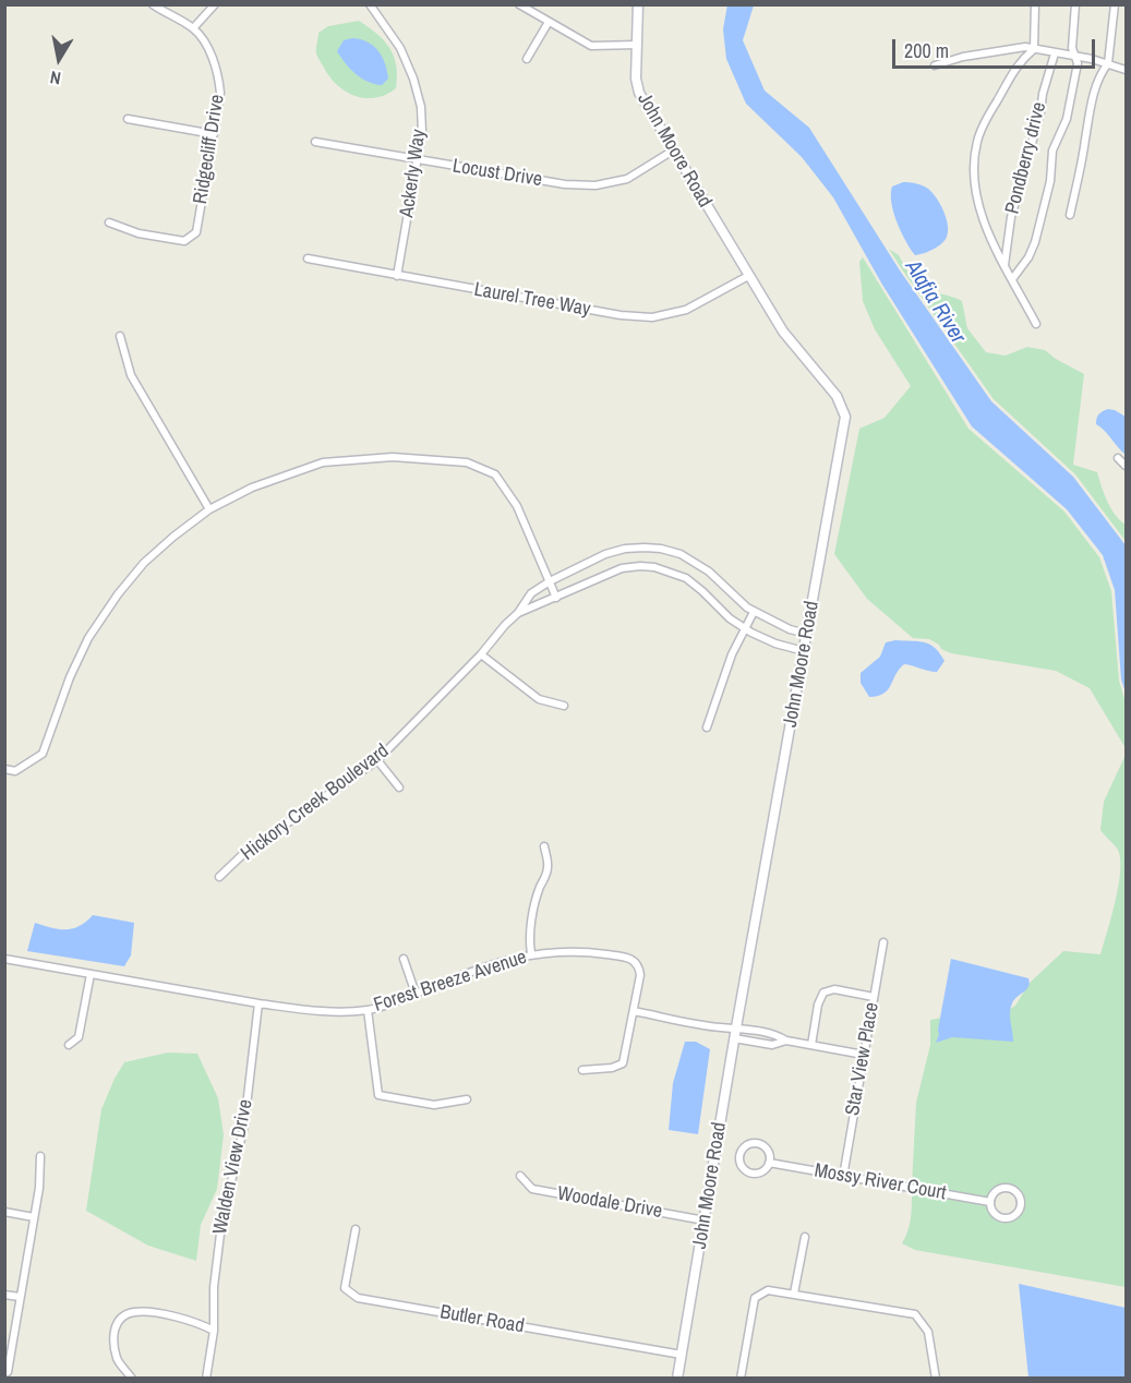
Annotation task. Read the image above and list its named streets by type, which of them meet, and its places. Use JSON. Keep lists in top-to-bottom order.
{
  "streets": {
    "street": [
      "Ridgecliff Drive",
      "John Moore Road",
      "Pondberry drive",
      "Ackerly Way",
      "Locust Drive",
      "Laurel Tree Way",
      "Hickory Creek Boulevard",
      "Forest Breeze Avenue",
      "Star View Place",
      "Walden View Drive",
      "Mossy River Court",
      "Woodale Drive",
      "Butler Road"
    ]
  },
  "crossings": [
    ["John Moore Road", "Locust Drive"],
    ["John Moore Road", "Laurel Tree Way"],
    ["John Moore Road", "Hickory Creek Boulevard"],
    ["John Moore Road", "Woodale Drive"],
    ["John Moore Road", "Butler Road"],
    ["Ackerly Way", "Locust Drive"],
    ["Ackerly Way", "Laurel Tree Way"],
    ["Forest Breeze Avenue", "Walden View Drive"],
    ["Star View Place", "Mossy River Court"]
  ],
  "water": ["Alafia River"],
  "scale_bar": "200 m",
  "north": "bottom"
}
